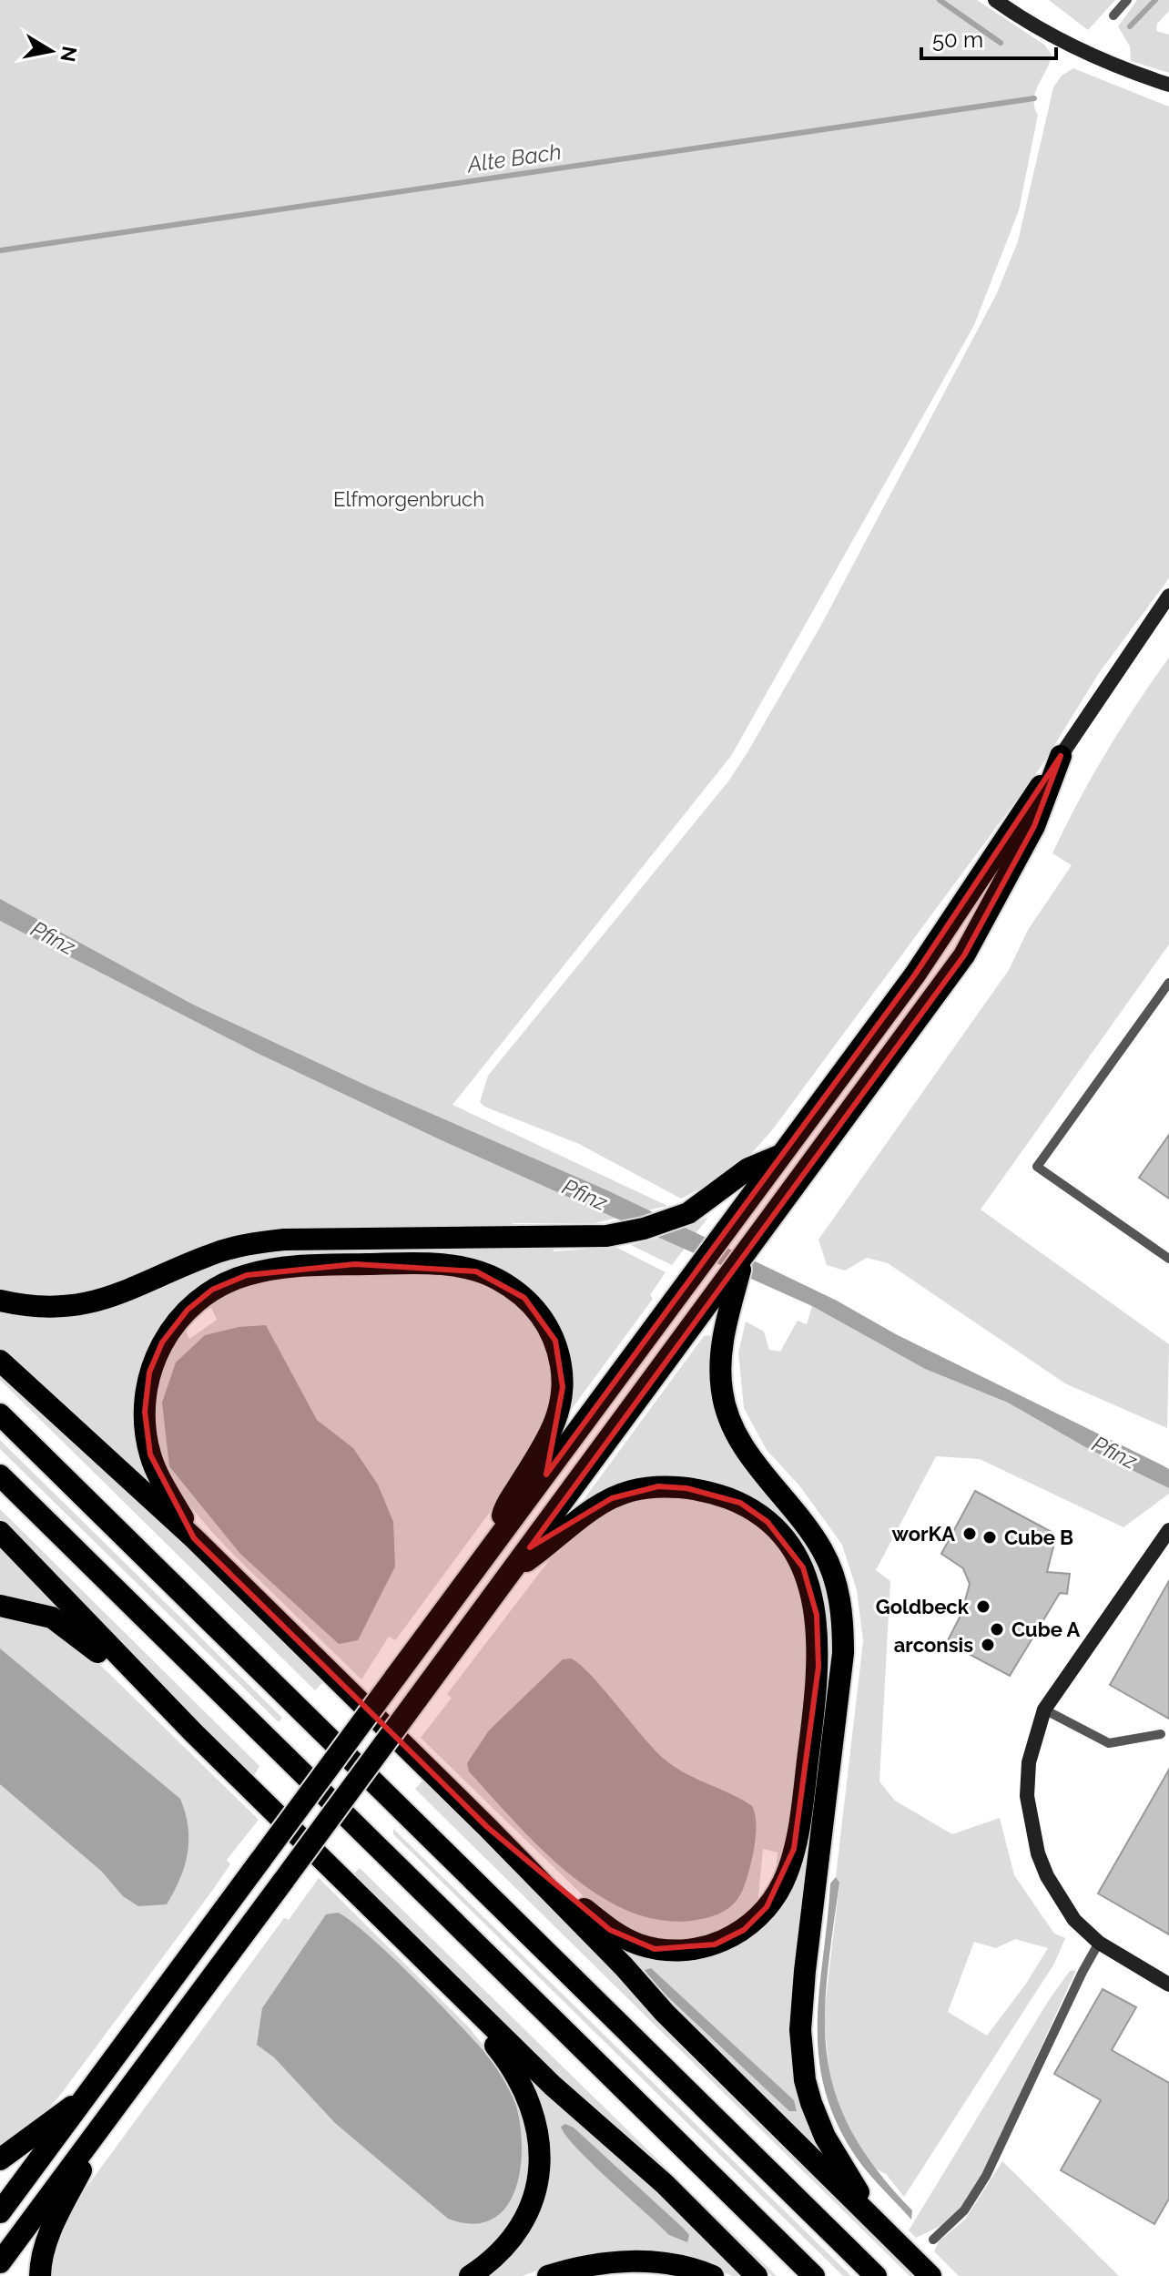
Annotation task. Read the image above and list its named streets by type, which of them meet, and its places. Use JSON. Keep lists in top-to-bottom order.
{
  "water": ["Alte Bach", "Pfinz"],
  "parks": ["Elfmorgenbruch"],
  "places": [
    "worKA",
    "Cube B",
    "Goldbeck",
    "Cube A",
    "arconsis"
  ],
  "scale_bar": "50 m",
  "north": "right"
}
